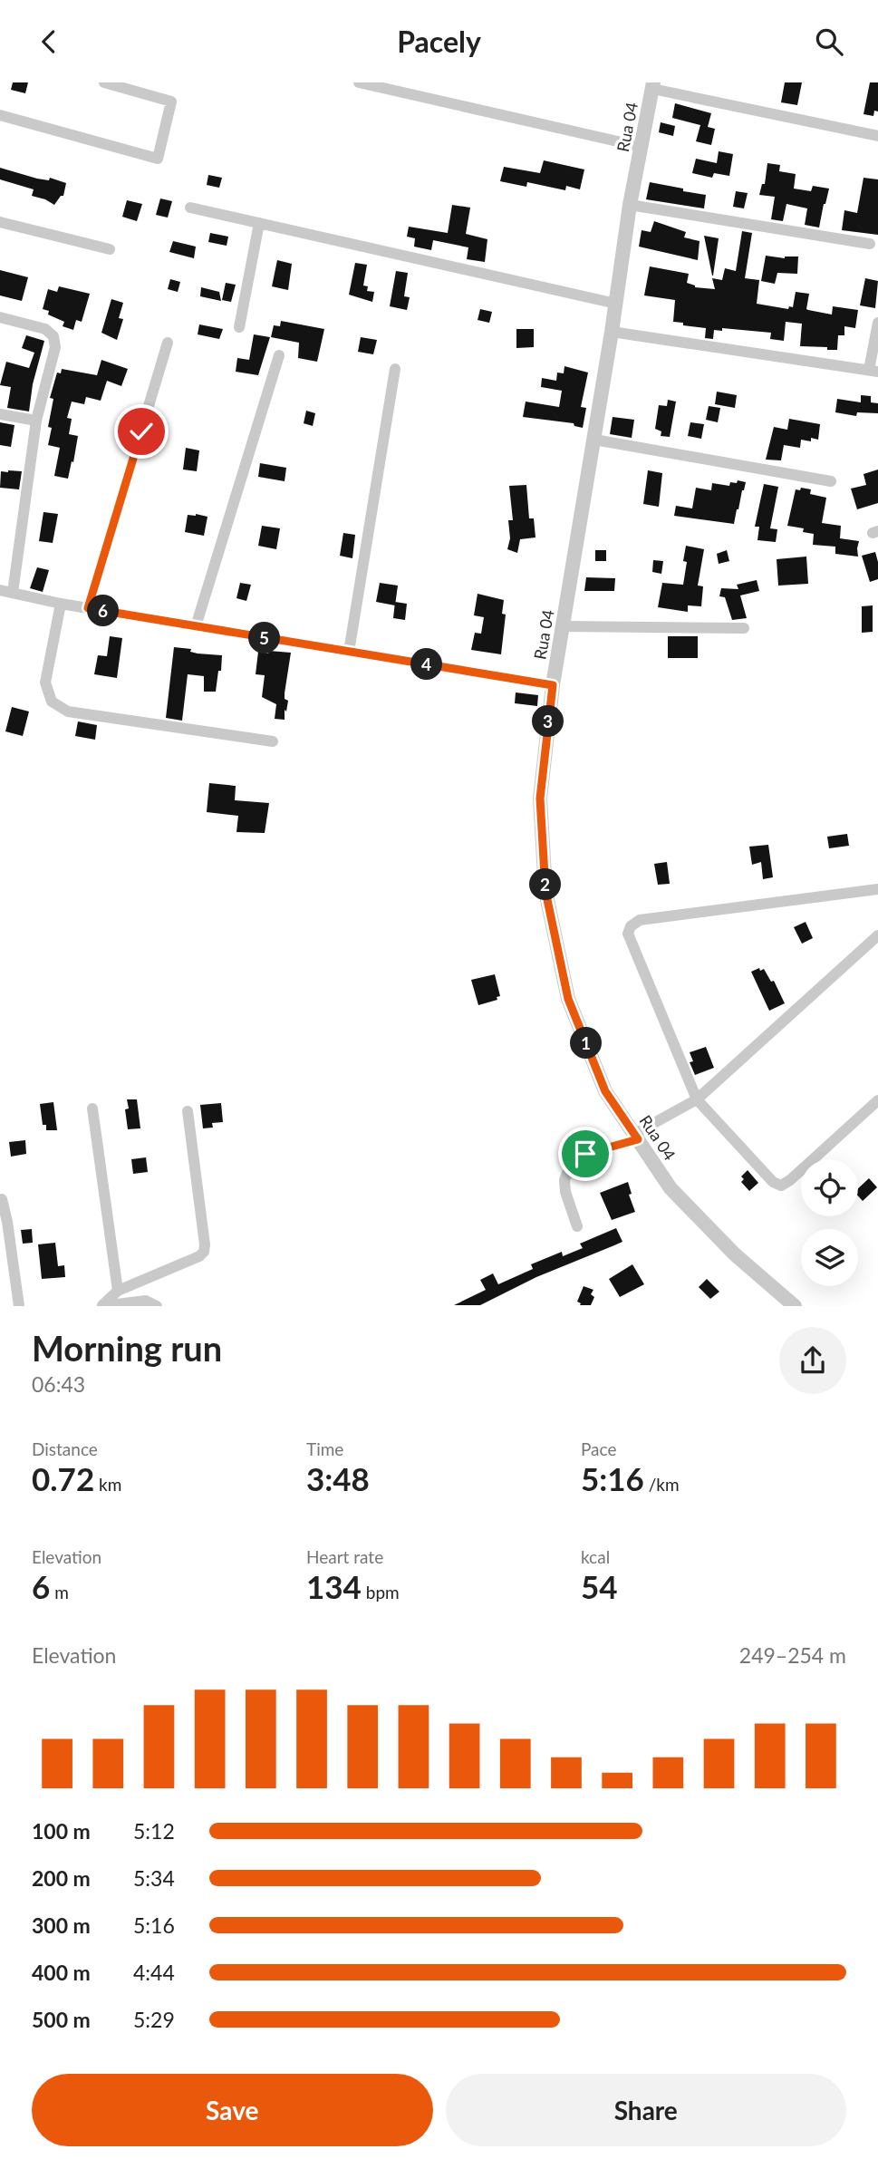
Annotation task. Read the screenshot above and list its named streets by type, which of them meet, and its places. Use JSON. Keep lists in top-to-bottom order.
{
  "streets": {
    "street": ["Rua 04"]
  },
  "page": {
    "header": "Pacely",
    "pins": [
      "6",
      "5",
      "4",
      "3",
      "2",
      "1"
    ],
    "heading": ["Morning run", "06:43"],
    "stats": [
      ["Distance", "0.72 km"],
      ["Time", "3:48"],
      ["Pace", "5:16 /km"],
      ["Elevation", "6 m"],
      ["Heart rate", "134 bpm"],
      ["kcal", "54"]
    ],
    "chart": ["Elevation", "249–254 m"],
    "list": [
      {
        "name": "100 m",
        "note": "5:12"
      },
      {
        "name": "200 m",
        "note": "5:34"
      },
      {
        "name": "300 m",
        "note": "5:16"
      },
      {
        "name": "400 m",
        "note": "4:44"
      },
      {
        "name": "500 m",
        "note": "5:29"
      }
    ],
    "buttons": ["Save", "Share"]
  }
}
